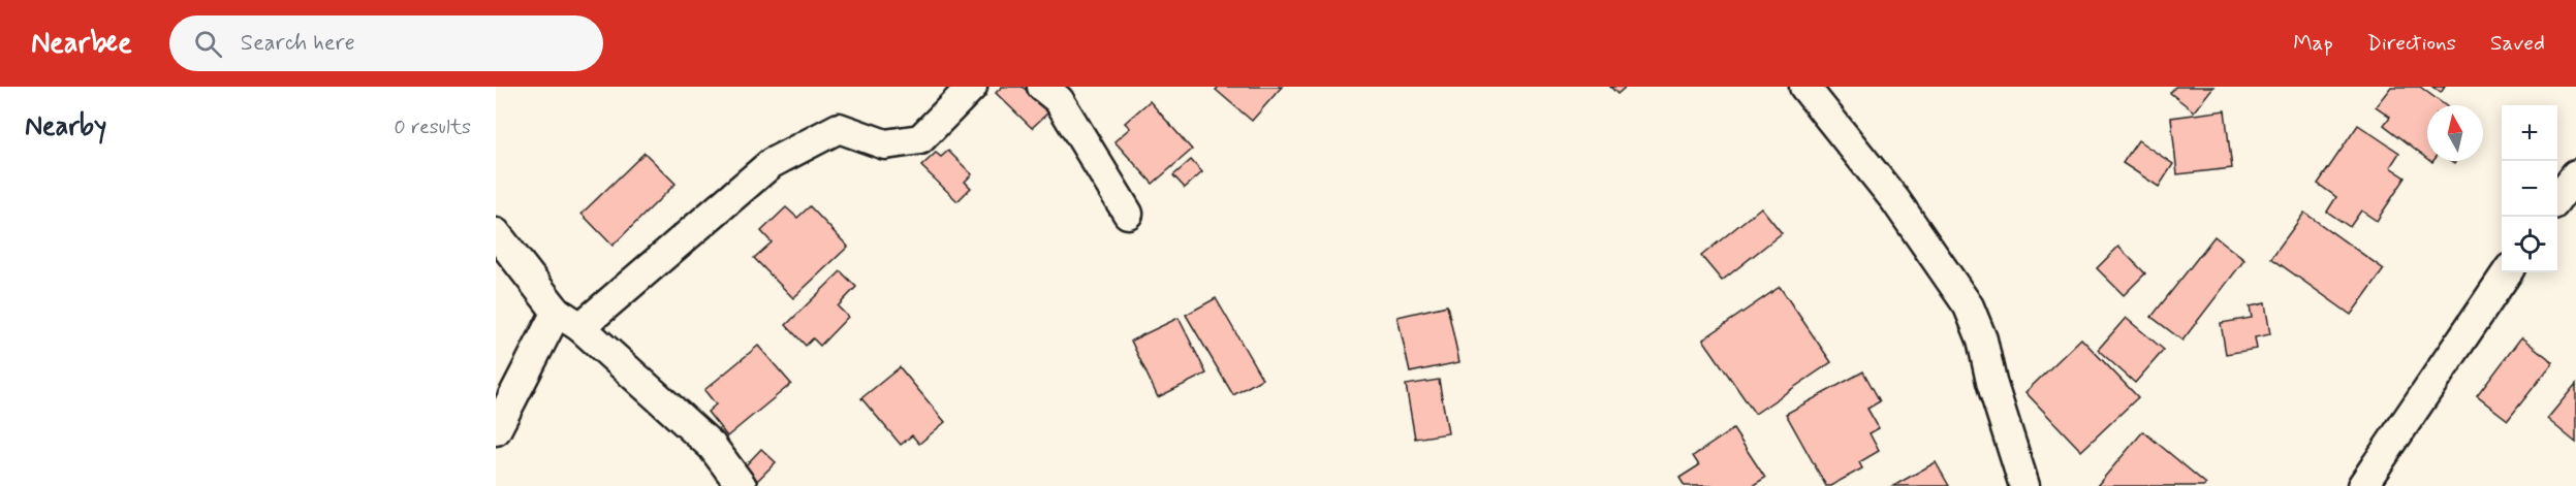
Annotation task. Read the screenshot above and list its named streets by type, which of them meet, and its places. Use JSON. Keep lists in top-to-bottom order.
{
  "north": "top",
  "page": {
    "header": "Nearbee",
    "search": "Search here",
    "nav": ["Map", "Directions", "Saved"],
    "heading": ["Nearby", "0 results"],
    "map_buttons": ["+", "−"]
  }
}
